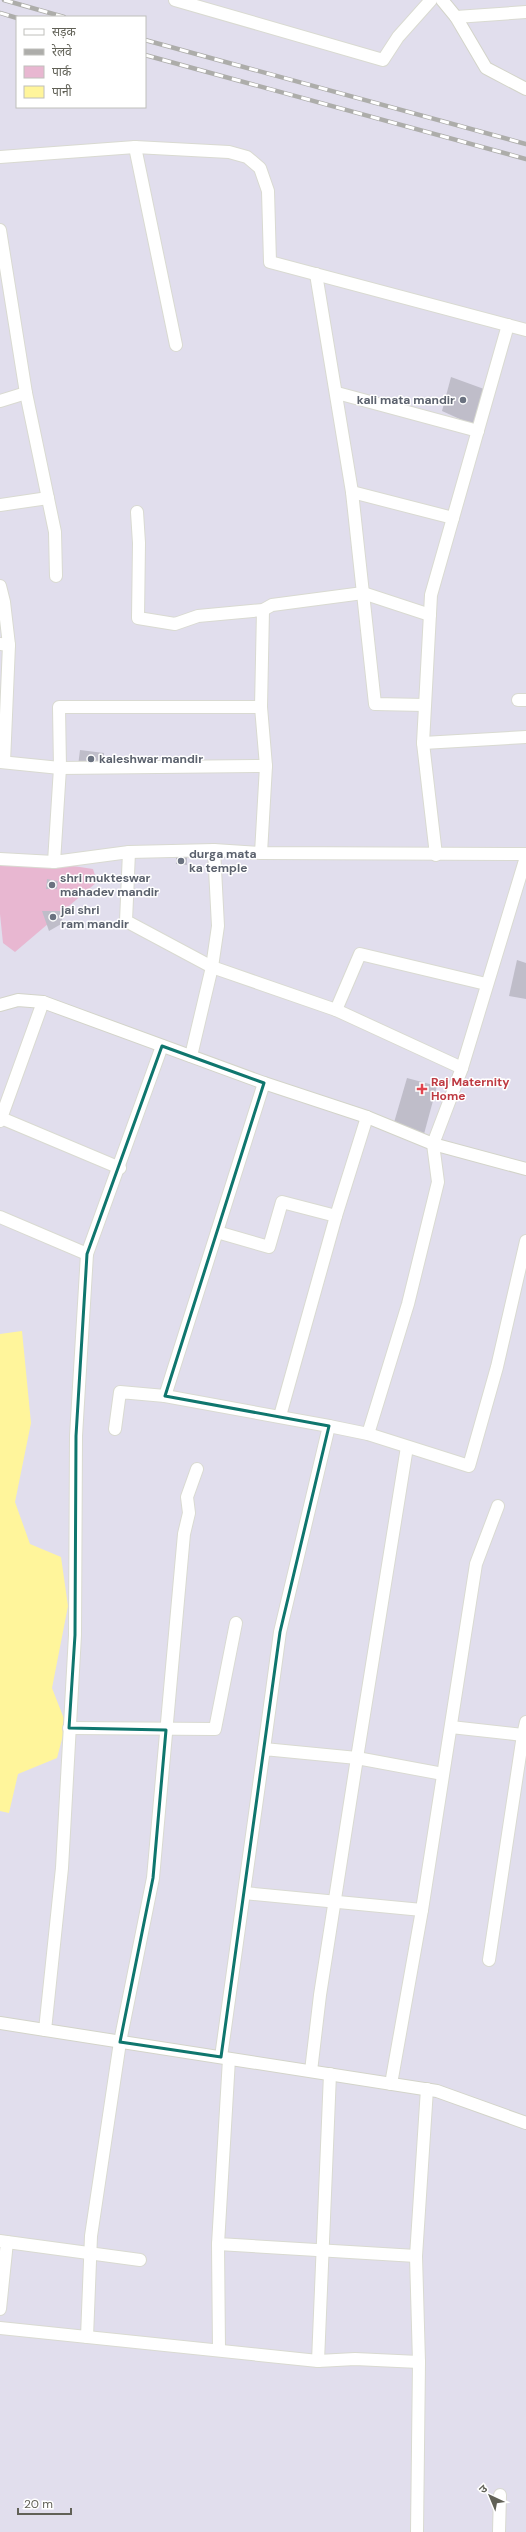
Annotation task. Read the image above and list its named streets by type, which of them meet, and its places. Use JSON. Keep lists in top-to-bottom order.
{
  "places": {
    "other": [
      "kali mata mandir",
      "kaleshwar mandir",
      "durga mata ka temple",
      "shri mukteswar mahadev mandir",
      "jai shri ram mandir"
    ],
    "health": ["Raj Maternity Home"]
  },
  "legend": [
    "सड़क",
    "रेलवे",
    "पार्क",
    "पानी"
  ],
  "scale_bar": "20 m",
  "north": "top left"
}
